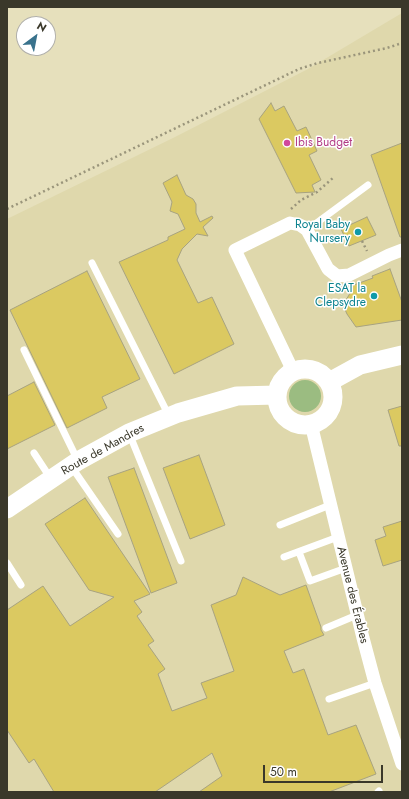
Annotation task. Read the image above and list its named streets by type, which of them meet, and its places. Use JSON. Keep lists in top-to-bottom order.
{
  "streets": {
    "street": ["Route de Mandres", "Avenue des Érables"]
  },
  "crossings": [
    ["Route de Mandres", "Avenue des Érables"]
  ],
  "places": ["Ibis Budget", "Royal Baby Nursery", "ESAT la Clepsydre"],
  "scale_bar": "50 m",
  "north": "top right"
}
